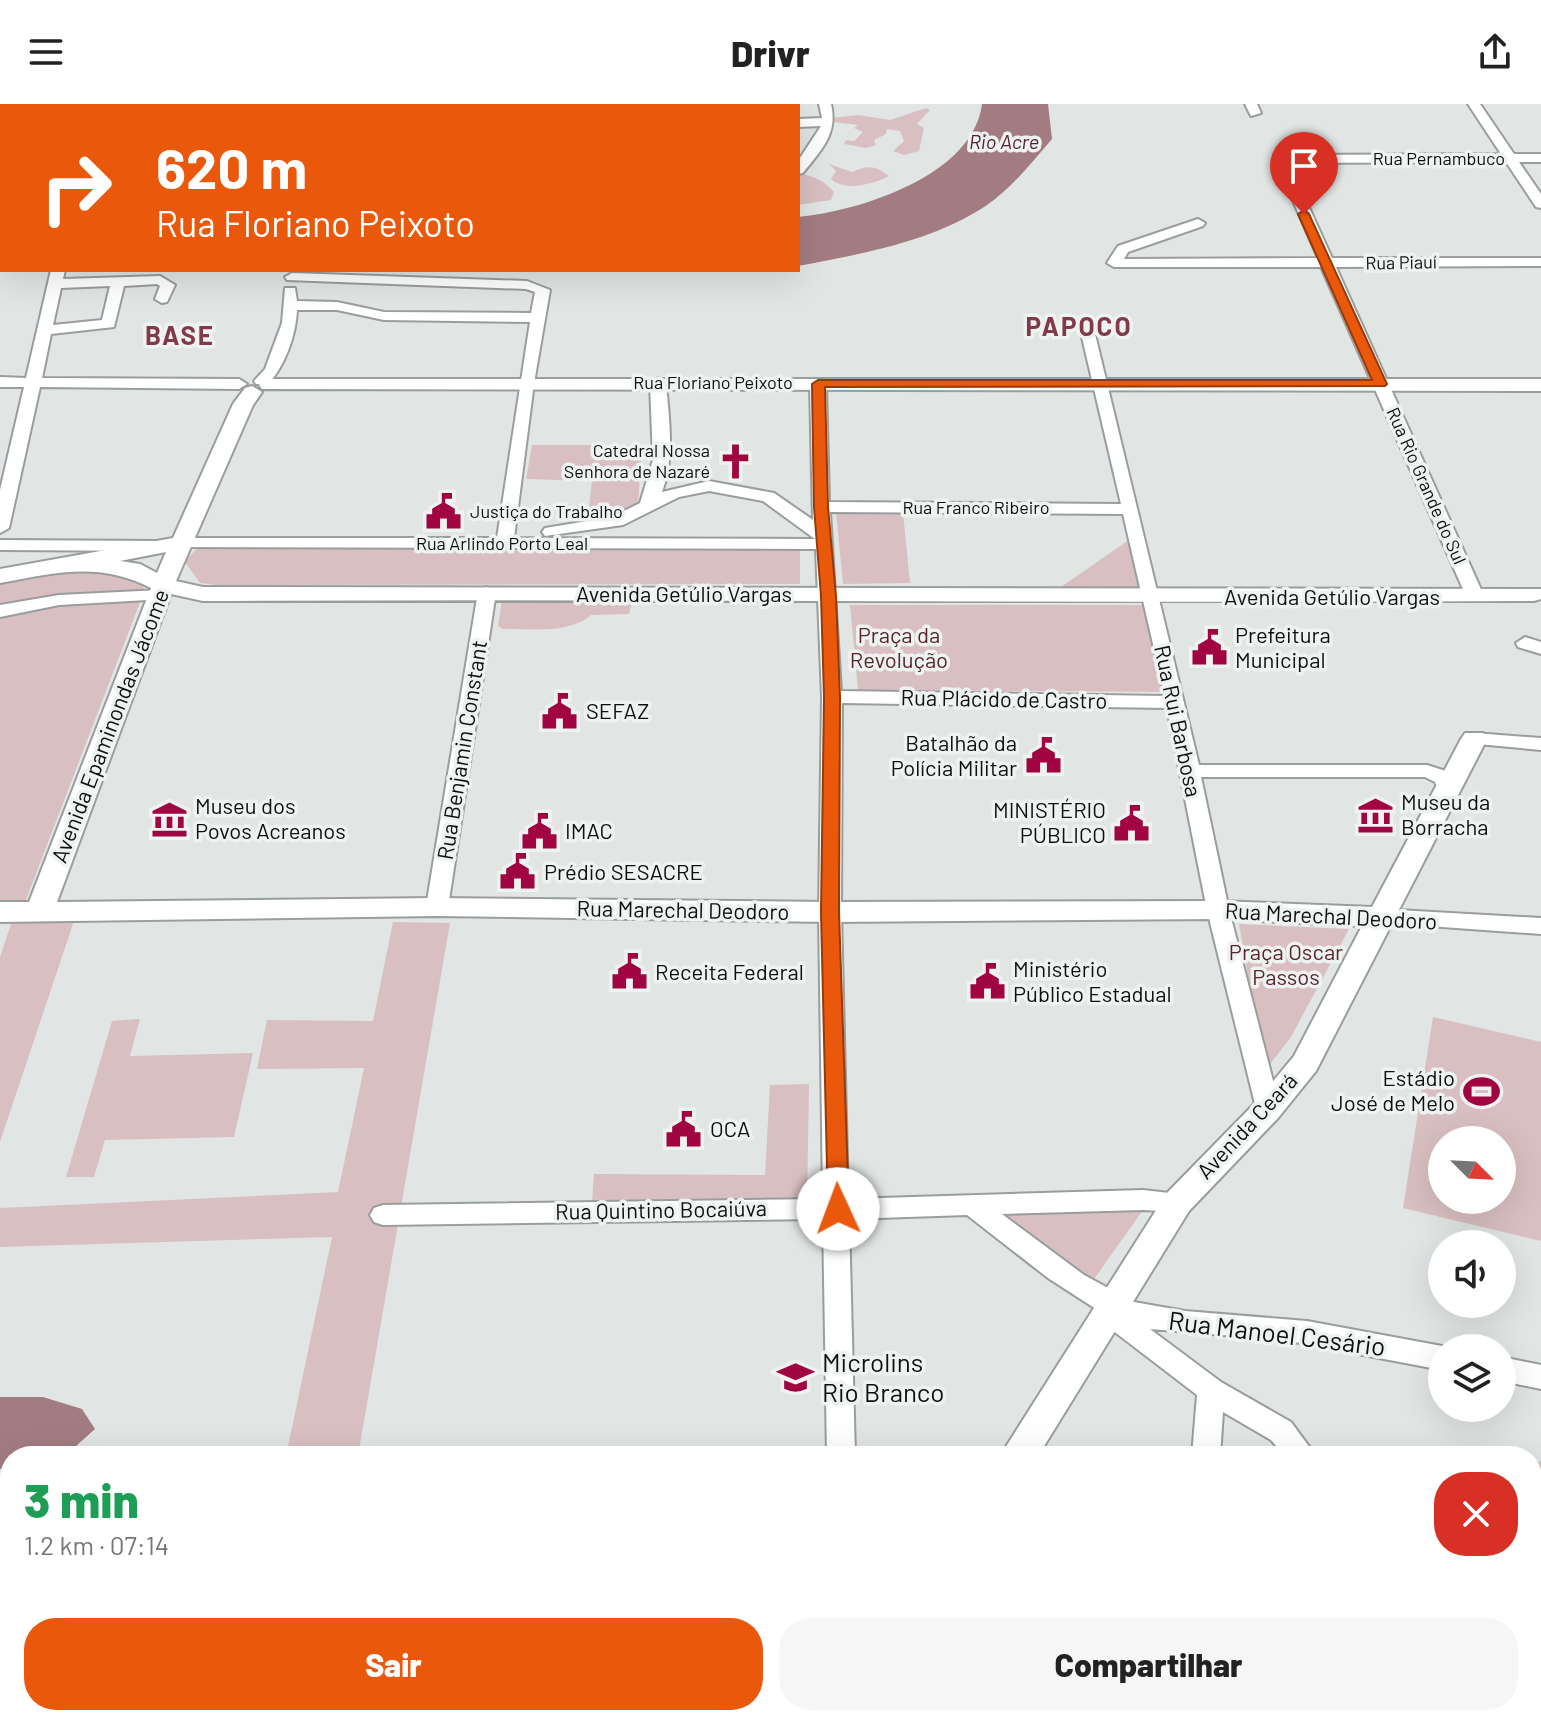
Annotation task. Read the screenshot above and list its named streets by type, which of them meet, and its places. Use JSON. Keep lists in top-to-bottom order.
{
  "streets": {
    "main road": [
      "Rua Floriano Peixoto",
      "Avenida Getúlio Vargas",
      "Avenida Epaminondas Jácome",
      "Rua Marechal Deodoro",
      "Avenida Ceará"
    ],
    "street": [
      "Rua Pernambuco",
      "Rua Piauí",
      "Rua Rio Grande do Sul",
      "Rua Franco Ribeiro",
      "Rua Arlindo Porto Leal",
      "Rua Plácido de Castro",
      "Rua Rui Barbosa",
      "Rua Benjamin Constant",
      "Rua Quintino Bocaiúva",
      "Rua Manoel Cesário"
    ]
  },
  "crossings": [
    ["Rua Pernambuco", "Rua Rio Grande do Sul"],
    ["Rua Piauí", "Rua Rio Grande do Sul"],
    ["Rua Floriano Peixoto", "Rua Rio Grande do Sul"],
    ["Rua Floriano Peixoto", "Rua Rui Barbosa"],
    ["Rua Floriano Peixoto", "Avenida Epaminondas Jácome"],
    ["Rua Rio Grande do Sul", "Avenida Getúlio Vargas"],
    ["Rua Franco Ribeiro", "Rua Rui Barbosa"],
    ["Rua Arlindo Porto Leal", "Avenida Getúlio Vargas"],
    ["Rua Arlindo Porto Leal", "Avenida Epaminondas Jácome"],
    ["Avenida Getúlio Vargas", "Rua Rui Barbosa"],
    ["Avenida Getúlio Vargas", "Avenida Epaminondas Jácome"],
    ["Avenida Getúlio Vargas", "Rua Benjamin Constant"],
    ["Rua Plácido de Castro", "Rua Rui Barbosa"],
    ["Rua Rui Barbosa", "Rua Marechal Deodoro"],
    ["Rua Rui Barbosa", "Avenida Ceará"],
    ["Avenida Epaminondas Jácome", "Rua Marechal Deodoro"],
    ["Rua Benjamin Constant", "Rua Marechal Deodoro"],
    ["Rua Marechal Deodoro", "Avenida Ceará"],
    ["Avenida Ceará", "Rua Quintino Bocaiúva"],
    ["Avenida Ceará", "Rua Manoel Cesário"]
  ],
  "districts": ["PAPOCO", "BASE"],
  "water": ["Rio Acre"],
  "parks": ["Praça da Revolução", "Praça Oscar Passos"],
  "places": {
    "church": ["Catedral Nossa Senhora de Nazaré"],
    "public building": [
      "Justiça do Trabalho",
      "Prefeitura Municipal",
      "SEFAZ",
      "Batalhão da Polícia Militar",
      "MINISTÉRIO PÚBLICO",
      "IMAC",
      "Prédio SESACRE",
      "Receita Federal",
      "Ministério Público Estadual",
      "OCA"
    ],
    "museum": ["Museu da Borracha", "Museu dos Povos Acreanos"],
    "sports": ["Estádio José de Melo"],
    "school or university": ["Microlins Rio Branco"]
  },
  "north": "bottom right",
  "page": {
    "header": "Drivr",
    "turn": ["620 m", "Rua Floriano Peixoto"],
    "heading": ["3 min", "1.2 km · 07:14"],
    "buttons": ["Sair", "Compartilhar"]
  }
}
